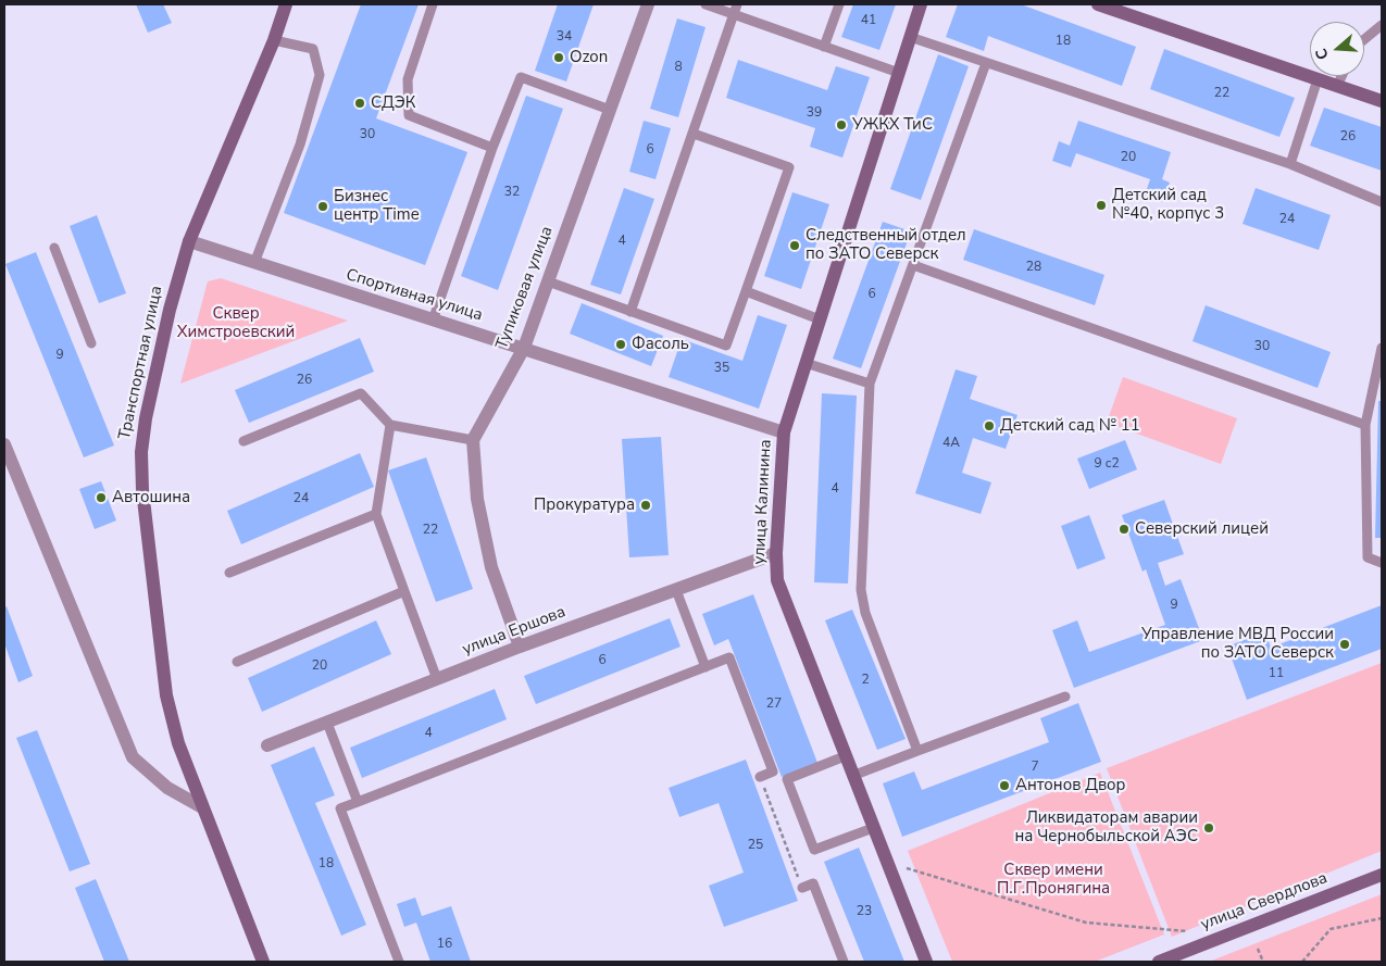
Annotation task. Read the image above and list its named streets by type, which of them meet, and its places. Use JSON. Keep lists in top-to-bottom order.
{
  "streets": {
    "street": [
      "Тупиковая улица",
      "Спортивная улица",
      "Транспортная улица",
      "улица Калинина",
      "улица Ершова",
      "улица Свердлова"
    ]
  },
  "crossings": [
    ["Тупиковая улица", "Спортивная улица"],
    ["Спортивная улица", "Транспортная улица"],
    ["Спортивная улица", "улица Калинина"],
    ["улица Калинина", "улица Ершова"]
  ],
  "parks": ["Сквер Химстроевский", "Сквер имени П.Г.Пронягина"],
  "places": [
    "Ozon",
    "СДЭК",
    "УЖКХ ТиС",
    "Детский сад №40, корпус 3",
    "Бизнес центр Time",
    "Следственный отдел по ЗАТО Северск",
    "Фасоль",
    "Детский сад № 11",
    "Автошина",
    "Прокуратура",
    "Северский лицей",
    "Управление МВД России по ЗАТО Северск",
    "Антонов Двор",
    "Ликвидаторам аварии на Чернобыльской АЭС"
  ],
  "house_numbers": [
    "41",
    "34",
    "18",
    "8",
    "22",
    "39",
    "30",
    "26",
    "6",
    "20",
    "32",
    "24",
    "4",
    "28",
    "6",
    "30",
    "9",
    "35",
    "26",
    "4А",
    "9 с2",
    "4",
    "24",
    "22",
    "9",
    "6",
    "20",
    "11",
    "2",
    "27",
    "4",
    "7",
    "25",
    "18",
    "23",
    "16"
  ],
  "north": "left"
}
